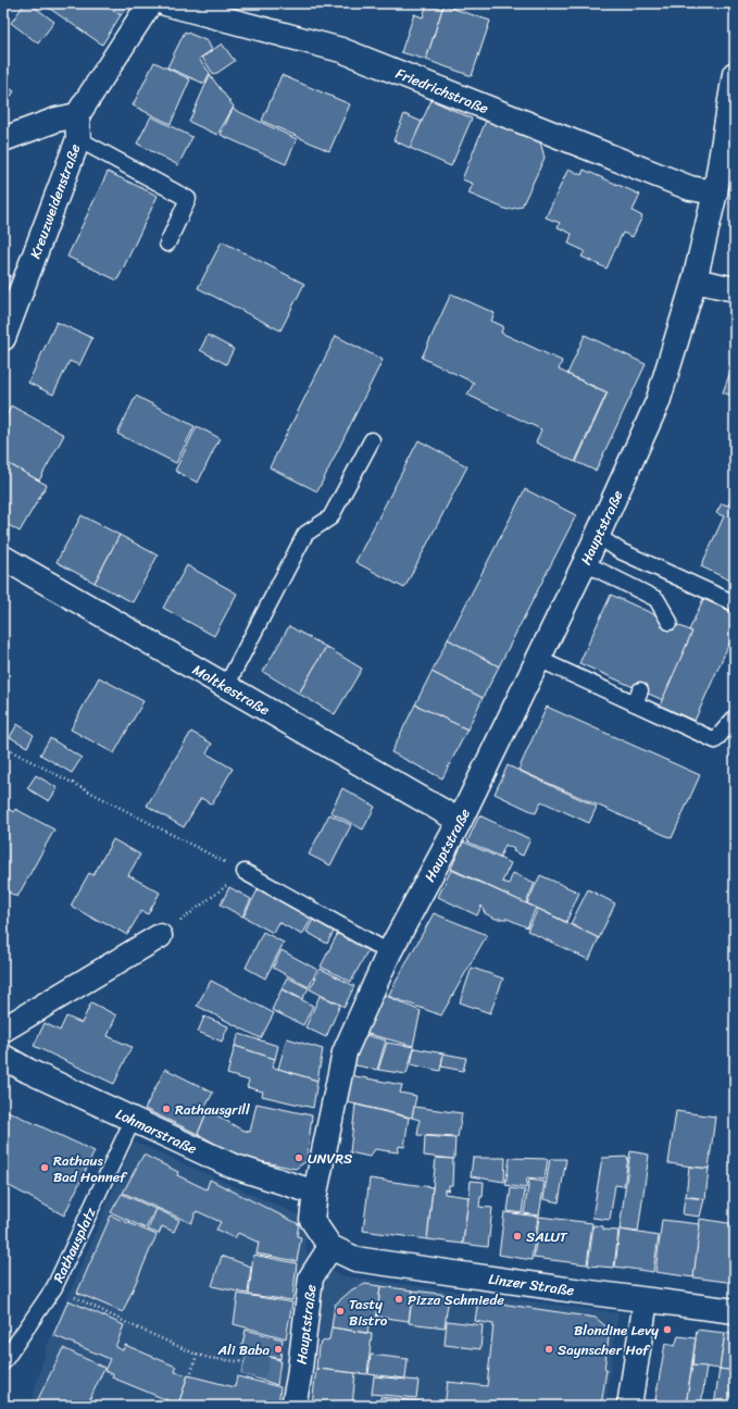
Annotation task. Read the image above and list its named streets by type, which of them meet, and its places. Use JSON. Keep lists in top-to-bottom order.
{
  "streets": {
    "street": [
      "Friedrichstraße",
      "Kreuzweidenstraße",
      "Hauptstraße",
      "Moltkestraße",
      "Lohmarstraße",
      "Linzer Straße"
    ],
    "lane": ["Rathausplatz"]
  },
  "crossings": [
    ["Friedrichstraße", "Hauptstraße"],
    ["Hauptstraße", "Moltkestraße"],
    ["Hauptstraße", "Lohmarstraße"],
    ["Hauptstraße", "Linzer Straße"],
    ["Lohmarstraße", "Rathausplatz"]
  ],
  "places": [
    "Rathausgrill",
    "UNVRS",
    "Rathaus Bad Honnef",
    "SALUT",
    "Pizza Schmiede",
    "Tasty Bistro",
    "Blondine Levy",
    "Ali Baba",
    "Saynscher Hof"
  ]
}
